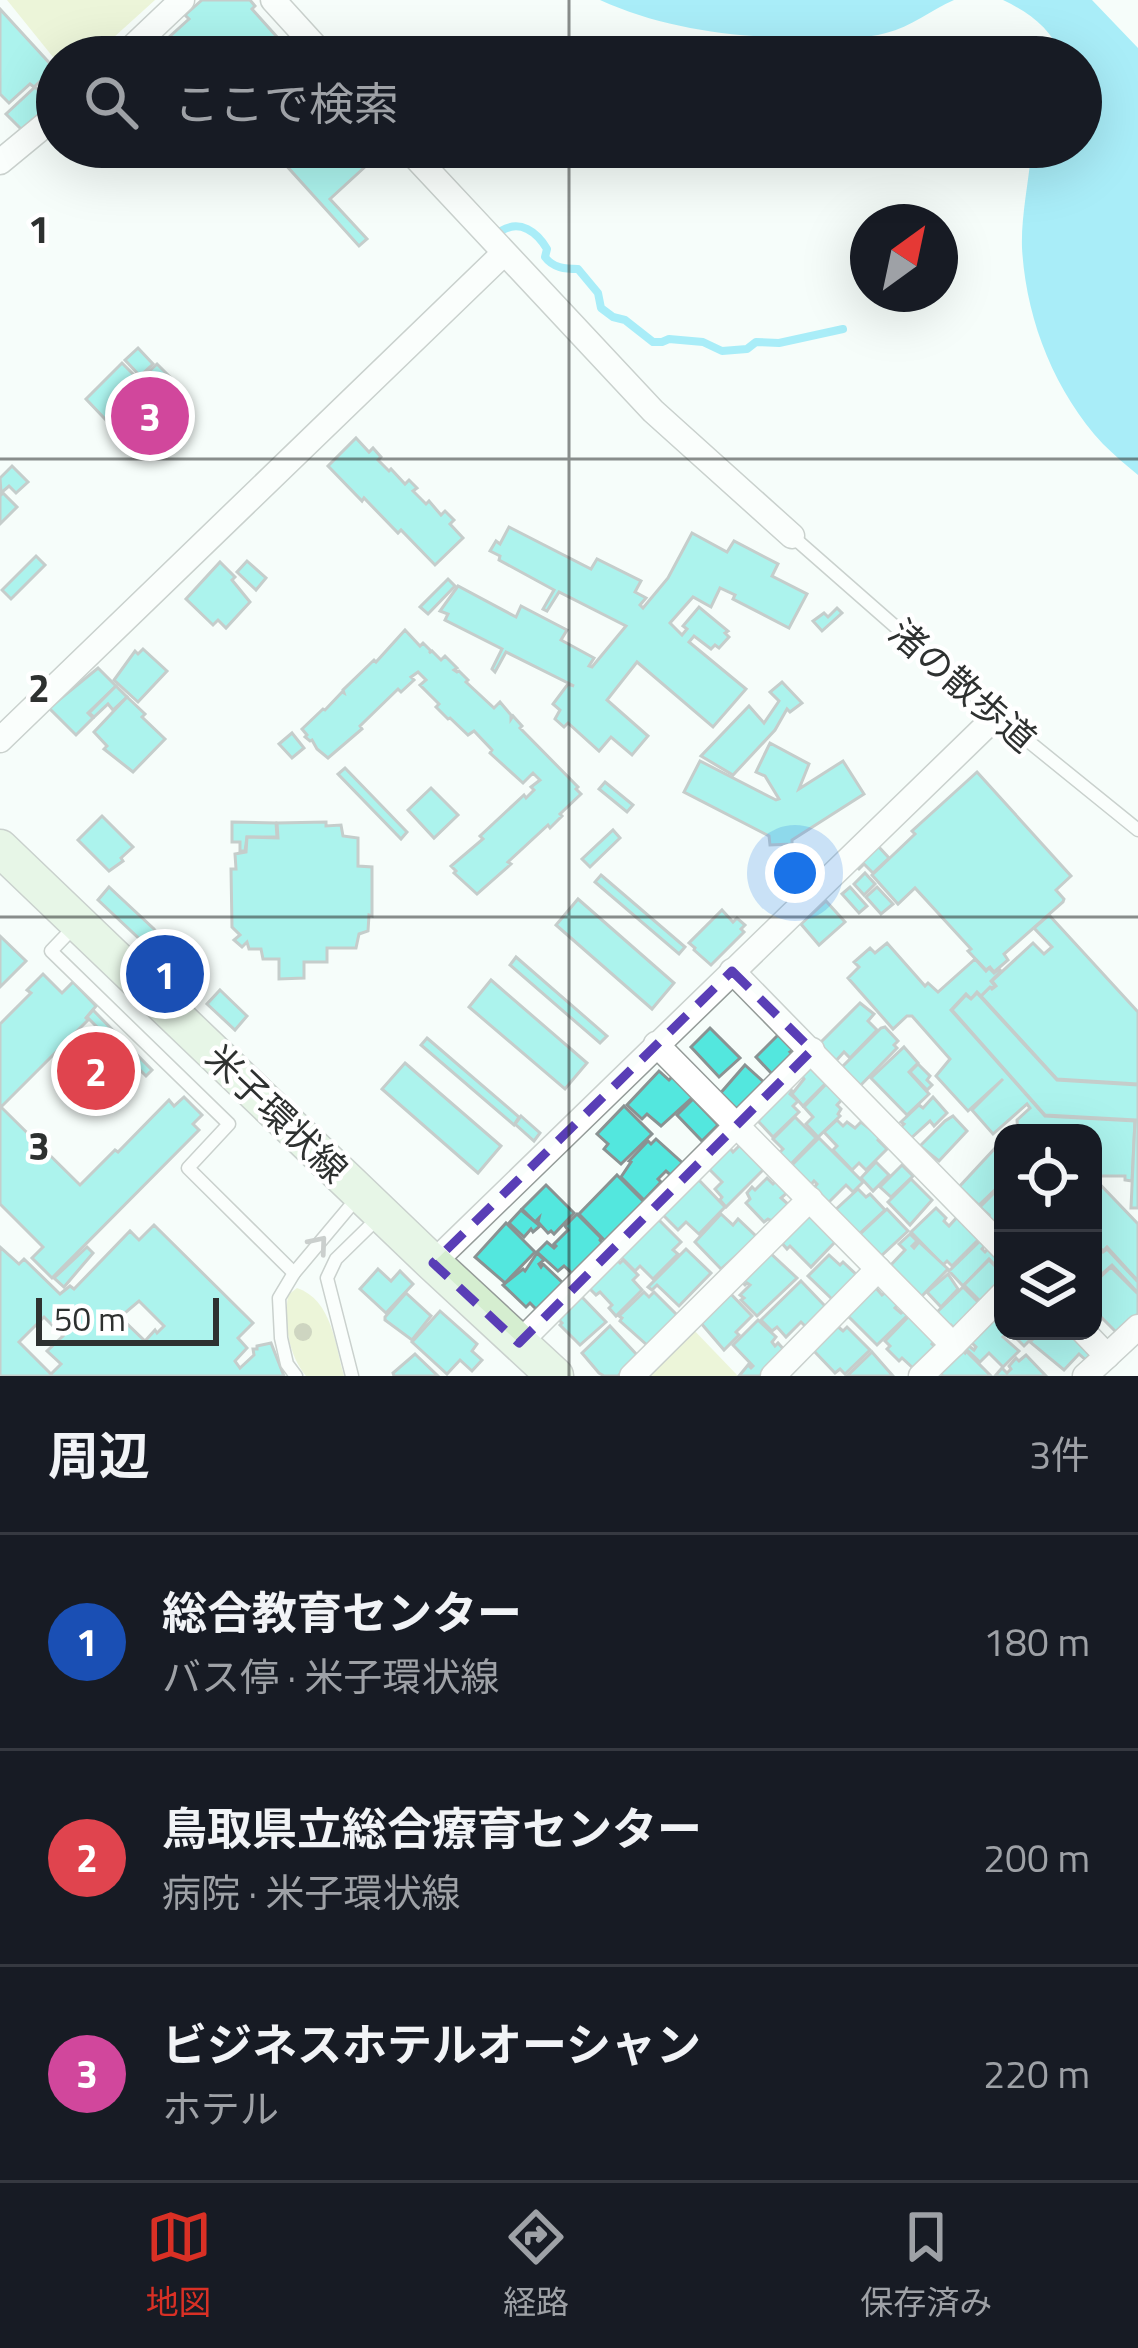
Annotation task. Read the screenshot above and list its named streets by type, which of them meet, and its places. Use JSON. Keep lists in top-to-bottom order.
{
  "streets": {
    "main road": ["米子環状線"],
    "lane": ["渚の散歩道"]
  },
  "scale_bar": "50 m",
  "north": "top right",
  "page": {
    "search": "ここで検索",
    "pins": ["3", "1", "2"],
    "scale": "50 m",
    "heading": ["周辺", "3件"],
    "list": [
      {
        "mark": "1",
        "name": "総合教育センター",
        "note": "バス停 · 米子環状線",
        "value": "180 m"
      },
      {
        "mark": "2",
        "name": "鳥取県立総合療育センター",
        "note": "病院 · 米子環状線",
        "value": "200 m"
      },
      {
        "mark": "3",
        "name": "ビジネスホテルオーシャン",
        "note": "ホテル",
        "value": "220 m"
      }
    ],
    "nav": ["地図", "経路", "保存済み"]
  },
  "grid": {
    "rows": ["1", "2", "3"]
  }
}
